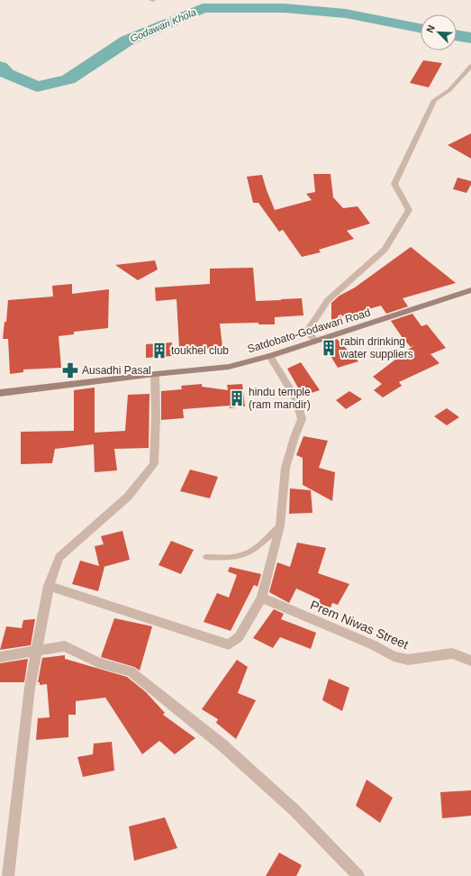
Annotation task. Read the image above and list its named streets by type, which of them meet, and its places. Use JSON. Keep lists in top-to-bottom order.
{
  "streets": {
    "street": ["Satdobato-Godawari Road", "Prem Niwas Street"]
  },
  "water": ["Godawari Khola"],
  "places": {
    "building": ["rabin drinking water suppliers", "toukhel club", "hindu temple (ram mandir)"],
    "pharmacy": ["Ausadhi Pasal"]
  },
  "north": "top left"
}
